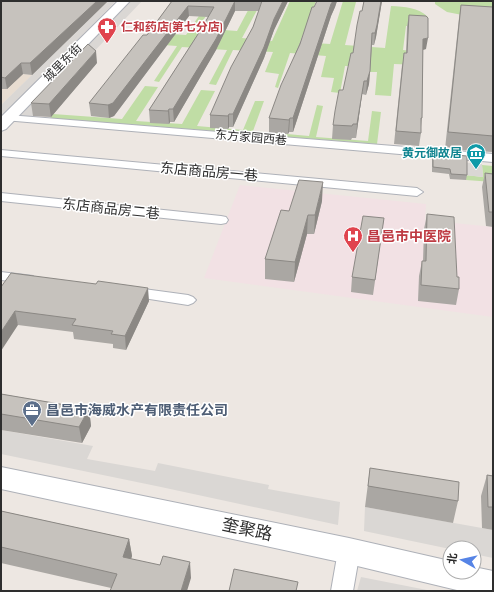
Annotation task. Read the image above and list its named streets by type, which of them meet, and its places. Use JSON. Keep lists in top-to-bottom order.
{
  "streets": {
    "street": [
      "城里东街",
      "东方家园西巷",
      "东店商品房一巷",
      "东店商品房二巷",
      "奎聚路"
    ]
  },
  "crossings": [
    ["城里东街", "东方家园西巷"]
  ],
  "places": {
    "pharmacy": ["仁和药店(第七分店)"],
    "museum": ["黄元御故居"],
    "hospital": ["昌邑市中医院"],
    "office": ["昌邑市海威水产有限责任公司"]
  },
  "north": "left"
}
